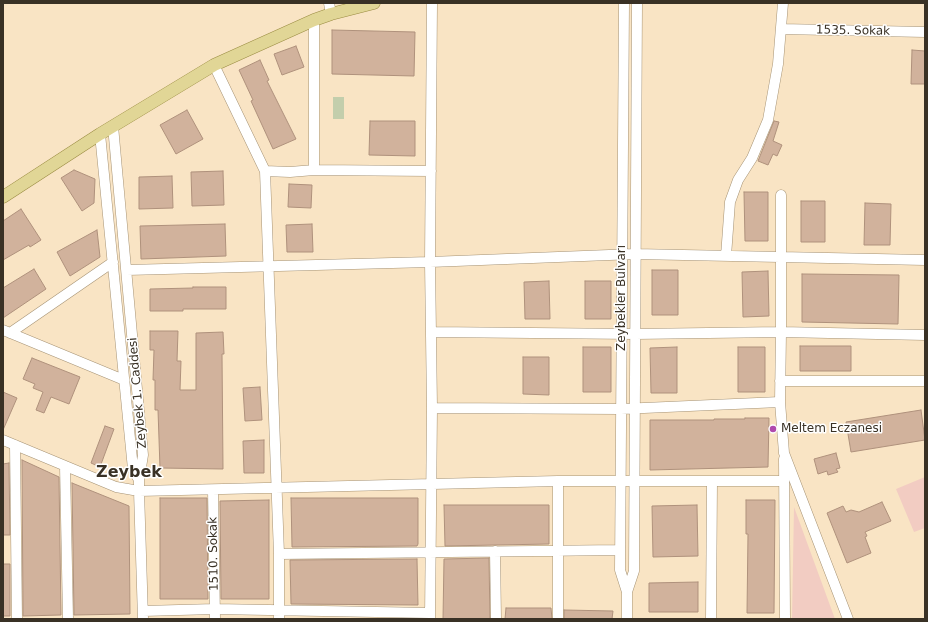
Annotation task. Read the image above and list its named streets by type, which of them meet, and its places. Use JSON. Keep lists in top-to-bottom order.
{
  "streets": {
    "street": [
      "1535. Sokak",
      "Zeybekler Bulvarı",
      "Zeybek 1. Caddesi",
      "1510. Sokak"
    ]
  },
  "districts": ["Zeybek"],
  "places": ["Meltem Eczanesi"]
}
